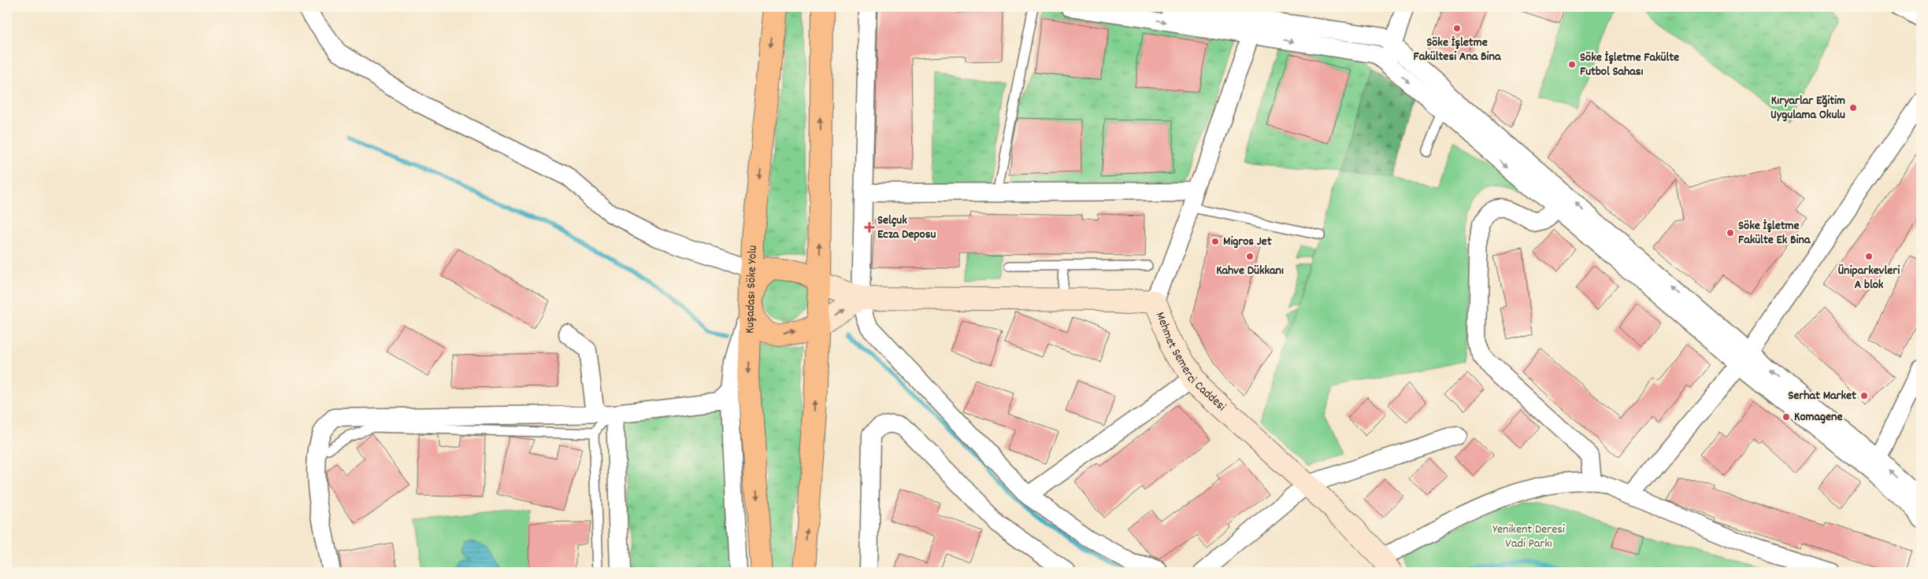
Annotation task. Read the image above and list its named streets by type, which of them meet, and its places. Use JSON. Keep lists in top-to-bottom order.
{
  "streets": {
    "highway": ["Kuşadası Söke Yolu"],
    "street": ["Mehmet Semerci Caddesi"]
  },
  "crossings": [
    ["Kuşadası Söke Yolu", "Mehmet Semerci Caddesi"]
  ],
  "parks": ["Yenikent Deresi Vadi Parkı"],
  "places": {
    "other": [
      "Söke İşletme Fakültesi Ana Bina",
      "Söke İşletme Fakülte Futbol Sahası",
      "Kıryarlar Eğitim Uygulama Okulu",
      "Söke İşletme Fakülte Ek Bina",
      "Migros Jet",
      "Kahve Dükkanı",
      "Üniparkevleri A blok",
      "Serhat Market",
      "Komagene"
    ],
    "health": ["Selçuk Ecza Deposu"]
  }
}
